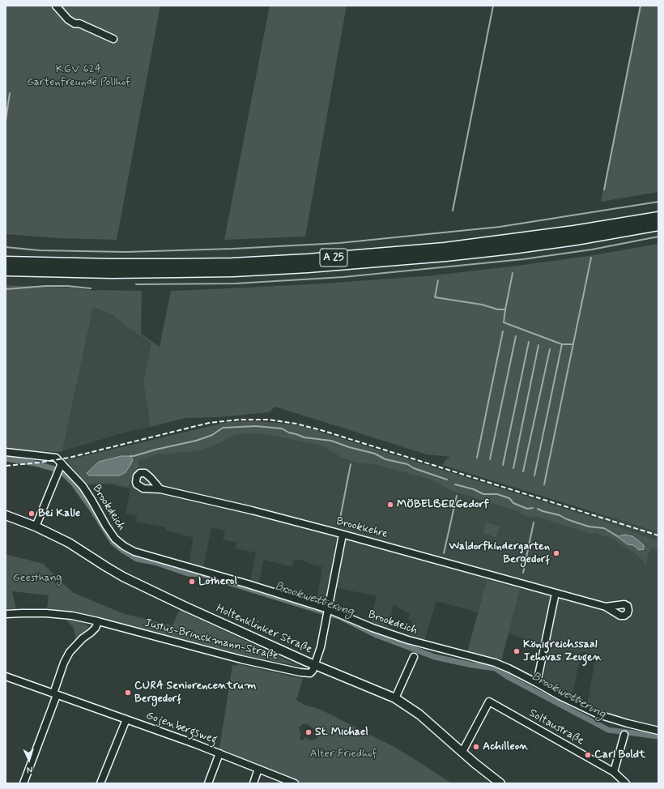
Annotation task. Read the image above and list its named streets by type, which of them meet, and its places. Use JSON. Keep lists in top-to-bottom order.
{
  "streets": {
    "highway": ["A 25"],
    "main road": ["Holtenklinker Straße"],
    "street": [
      "Brookdeich",
      "Brookkehre",
      "Justus-Brinckmann-Straße",
      "Soltaustraße",
      "Gojenbergsweg"
    ]
  },
  "crossings": [
    ["Holtenklinker Straße", "Justus-Brinckmann-Straße"],
    ["Holtenklinker Straße", "Soltaustraße"]
  ],
  "water": ["Brookwetterung"],
  "parks": ["KGV 624 Gartenfreunde Pollhof", "Geesthang", "Alter Friedhof"],
  "places": [
    "MÖBELBERGedorf",
    "Bei Kalle",
    "Waldorfkindergarten Bergedorf",
    "Lotherol",
    "Königreichssaal Jehovas Zeugen",
    "CURA Seniorencentrum Bergedorf",
    "St. Michael",
    "Achilleon",
    "Carl Boldt"
  ],
  "north": "bottom"
}
